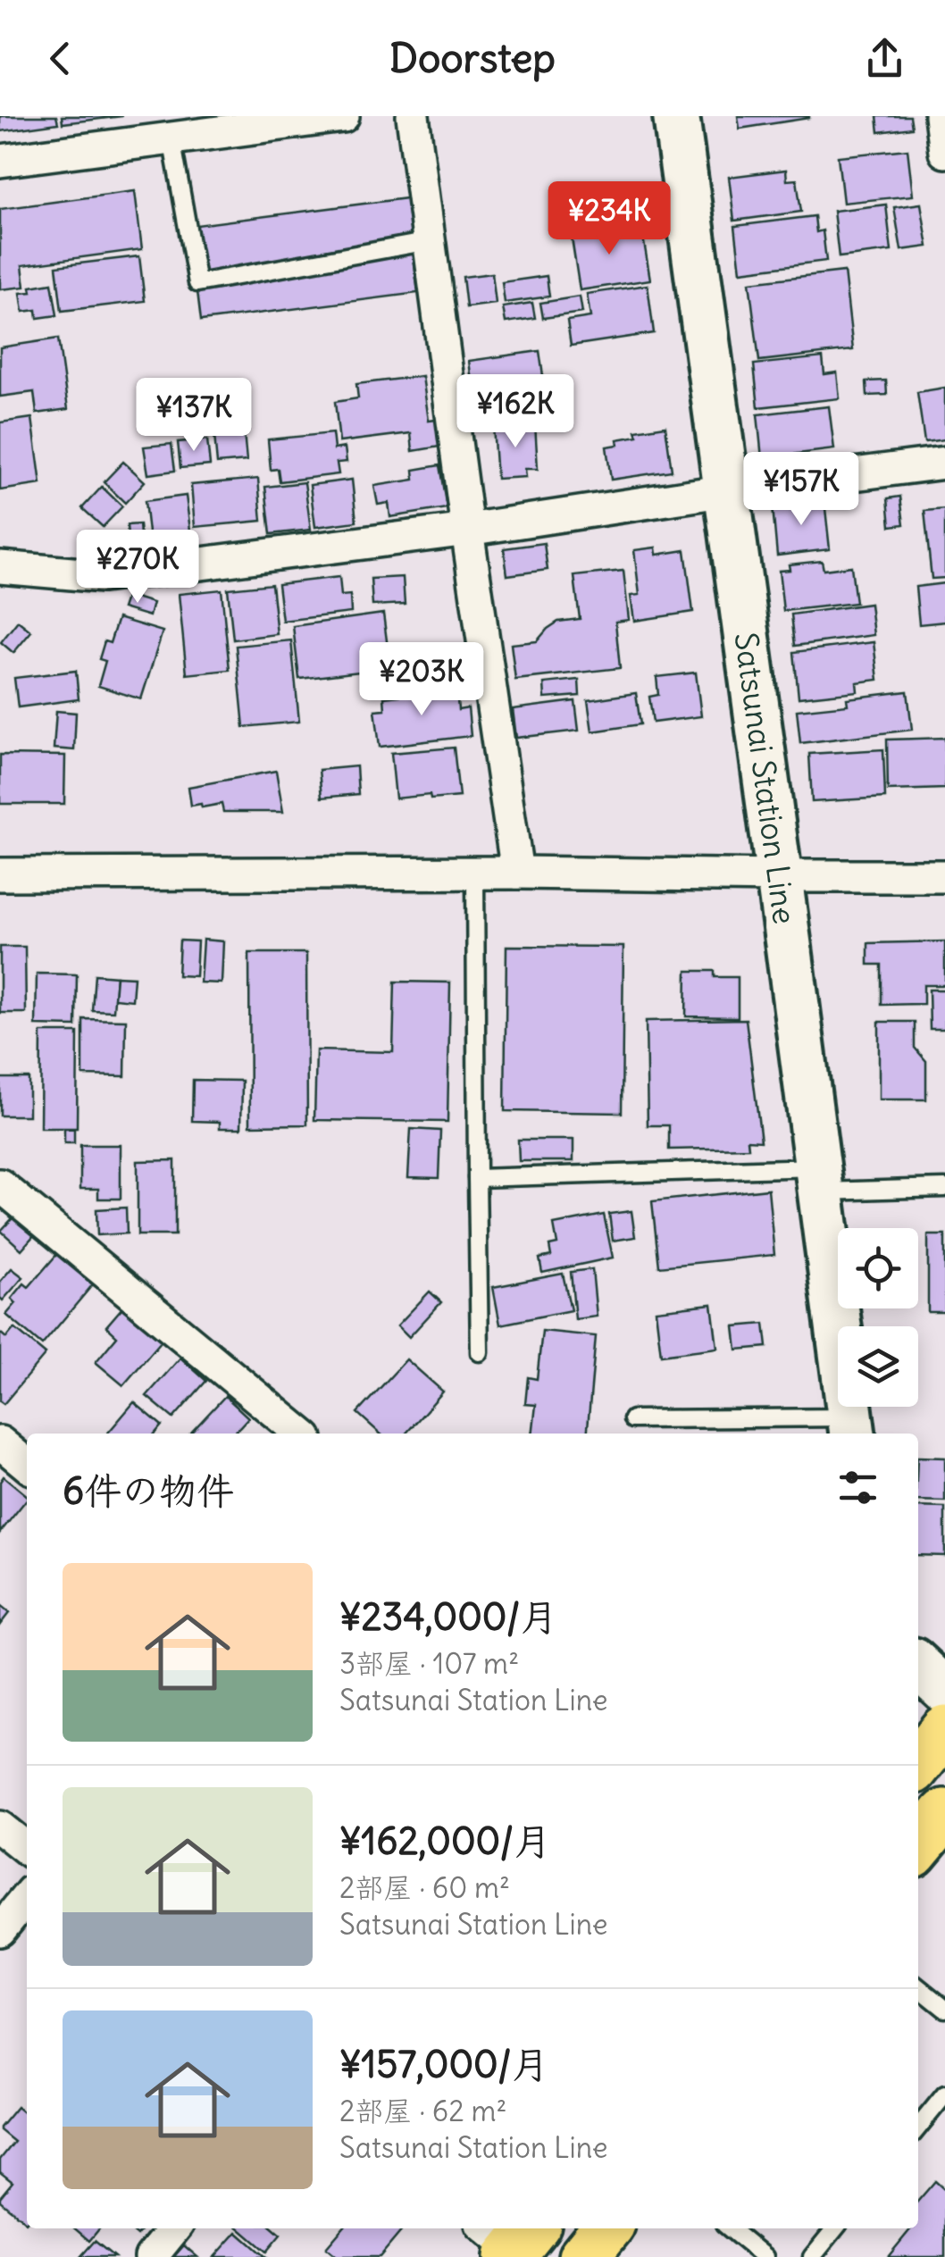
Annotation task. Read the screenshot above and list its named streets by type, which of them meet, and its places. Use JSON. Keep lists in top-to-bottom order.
{
  "streets": {
    "main road": ["Satsunai Station Line"]
  },
  "page": {
    "header": "Doorstep",
    "price": [
      "¥234K",
      "¥162K",
      "¥137K",
      "¥157K",
      "¥270K",
      "¥203K"
    ],
    "heading": "6件の物件",
    "list": [
      {
        "name": "¥234,000/月",
        "note": "3部屋 · 107 m² · Satsunai Station Line"
      },
      {
        "name": "¥162,000/月",
        "note": "2部屋 · 60 m² · Satsunai Station Line"
      },
      {
        "name": "¥157,000/月",
        "note": "2部屋 · 62 m² · Satsunai Station Line"
      }
    ]
  }
}
